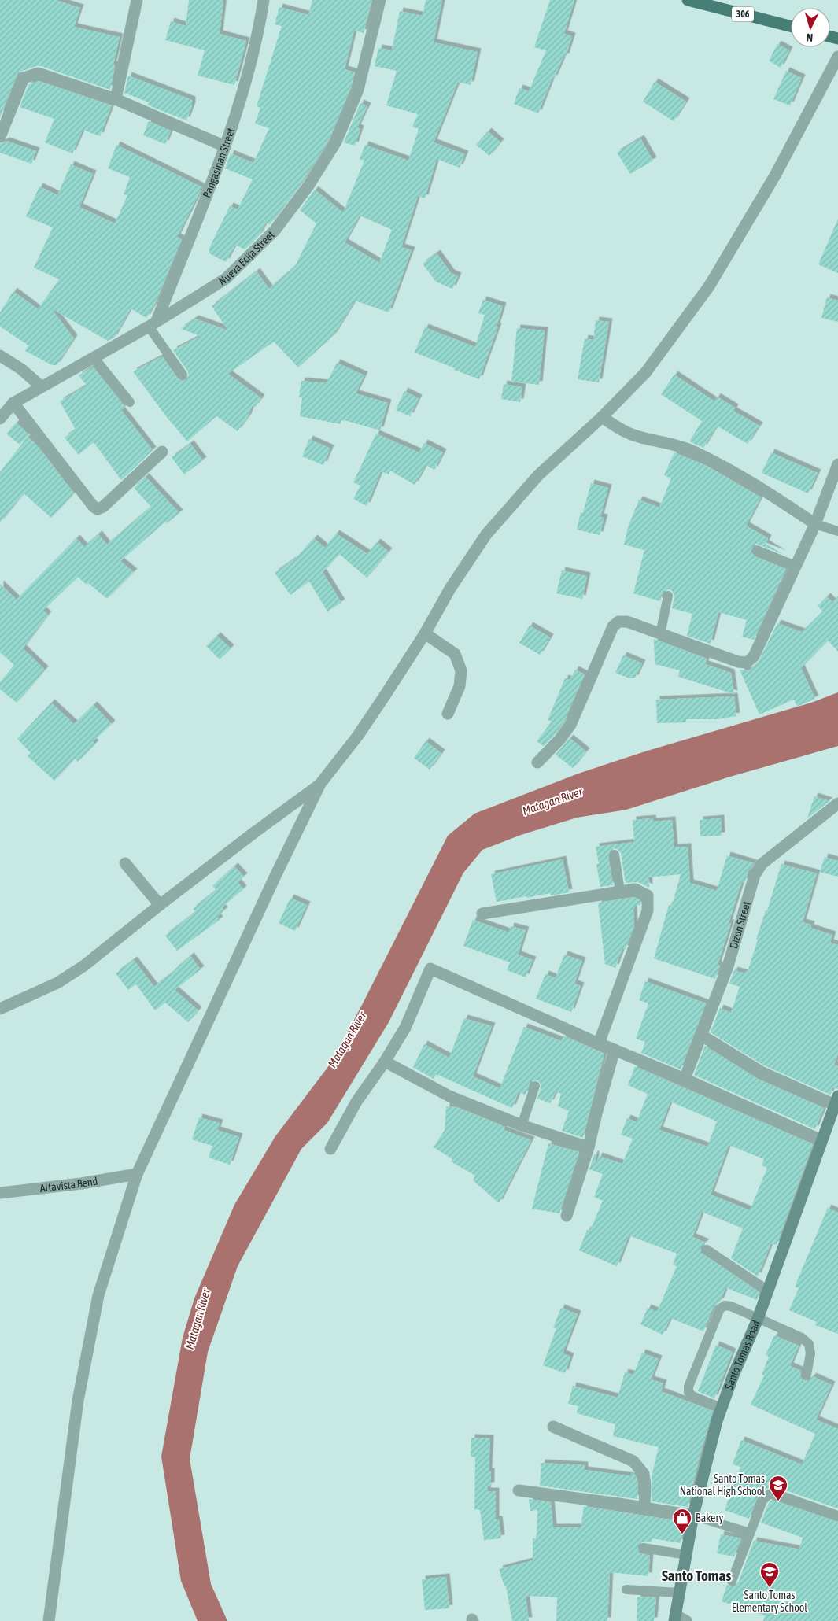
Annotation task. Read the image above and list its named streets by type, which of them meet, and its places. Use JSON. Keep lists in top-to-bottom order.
{
  "streets": {
    "main road": ["306"],
    "street": [
      "Pangasinan Street",
      "Nueva Ecija Street",
      "Dizon Street",
      "Altavista Bend",
      "Santo Tomas Road"
    ]
  },
  "crossings": [
    ["Pangasinan Street", "Nueva Ecija Street"]
  ],
  "districts": ["Santo Tomas"],
  "water": ["Matagan River"],
  "places": {
    "school or university": ["Santo Tomas National High School", "Santo Tomas Elementary School"],
    "shop": ["Bakery"]
  },
  "north": "bottom"
}
